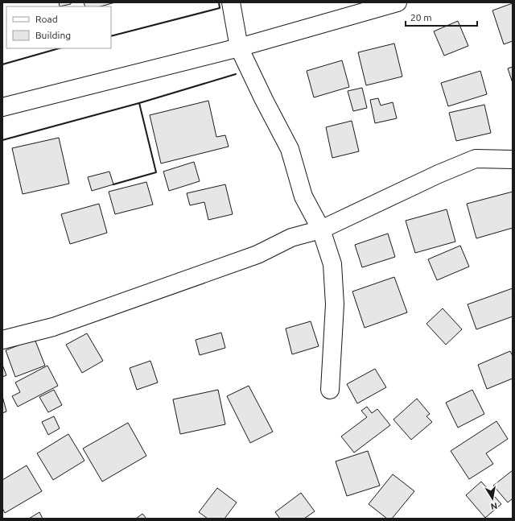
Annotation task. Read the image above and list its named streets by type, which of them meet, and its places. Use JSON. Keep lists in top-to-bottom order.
{
  "legend": ["Road", "Building"],
  "scale_bar": "20 m",
  "north": "bottom"
}
